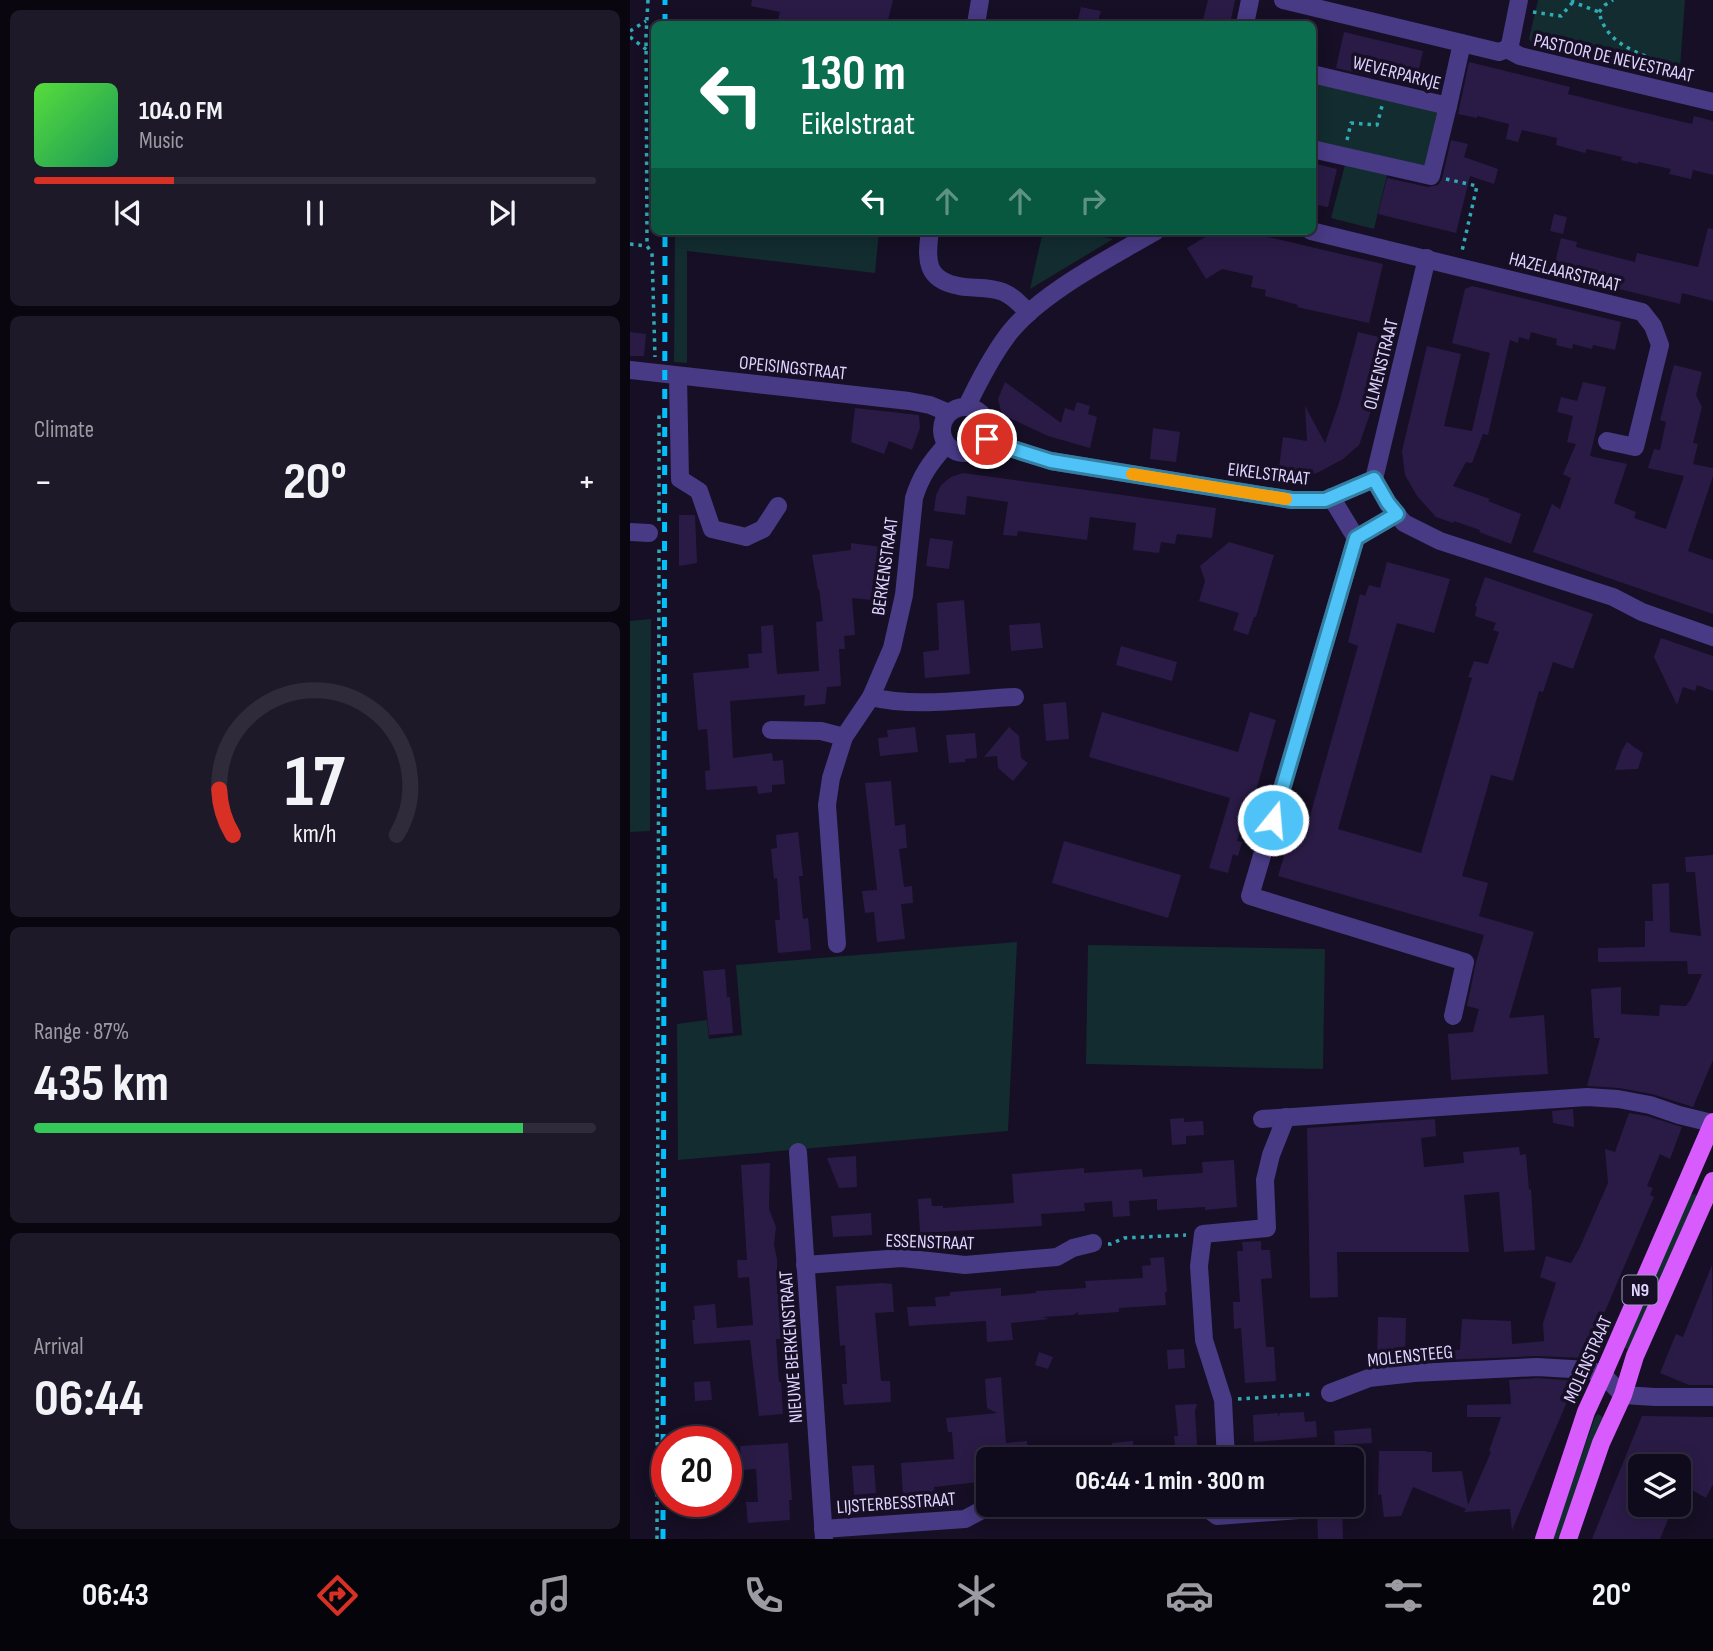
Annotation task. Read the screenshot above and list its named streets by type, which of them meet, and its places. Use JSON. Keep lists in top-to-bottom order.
{
  "streets": {
    "main road": ["N9", "MOLENSTRAAT"],
    "street": [
      "PASTOOR DE NEVESTRAAT",
      "WEVERPARKJE",
      "HAZELAARSTRAAT",
      "OLMENSTRAAT",
      "OPEISINGSTRAAT",
      "EIKELSTRAAT",
      "BERKENSTRAAT",
      "ESSENSTRAAT",
      "NIEUWE BERKENSTRAAT",
      "MOLENSTEEG",
      "LIJSTERBESSTRAAT"
    ]
  },
  "crossings": [
    ["HAZELAARSTRAAT", "OLMENSTRAAT"],
    ["OLMENSTRAAT", "EIKELSTRAAT"],
    ["OPEISINGSTRAAT", "EIKELSTRAAT"],
    ["OPEISINGSTRAAT", "BERKENSTRAAT"],
    ["EIKELSTRAAT", "BERKENSTRAAT"],
    ["ESSENSTRAAT", "NIEUWE BERKENSTRAAT"],
    ["NIEUWE BERKENSTRAAT", "LIJSTERBESSTRAAT"],
    ["MOLENSTEEG", "MOLENSTRAAT"]
  ],
  "page": {
    "turn": ["130 m", "Eikelstraat"],
    "song": ["104.0 FM", "Music"],
    "tile": [
      "Climate",
      ["Range · 87%", "435 km"],
      ["Arrival", "06:44"]
    ],
    "heat": ["−", "20°", "+"],
    "limit": "20",
    "trip": "06:44 · 1 min · 300 m",
    "tabs": ["06:43", "20°"],
    "gauge": ["17", "km/h"]
  }
}
